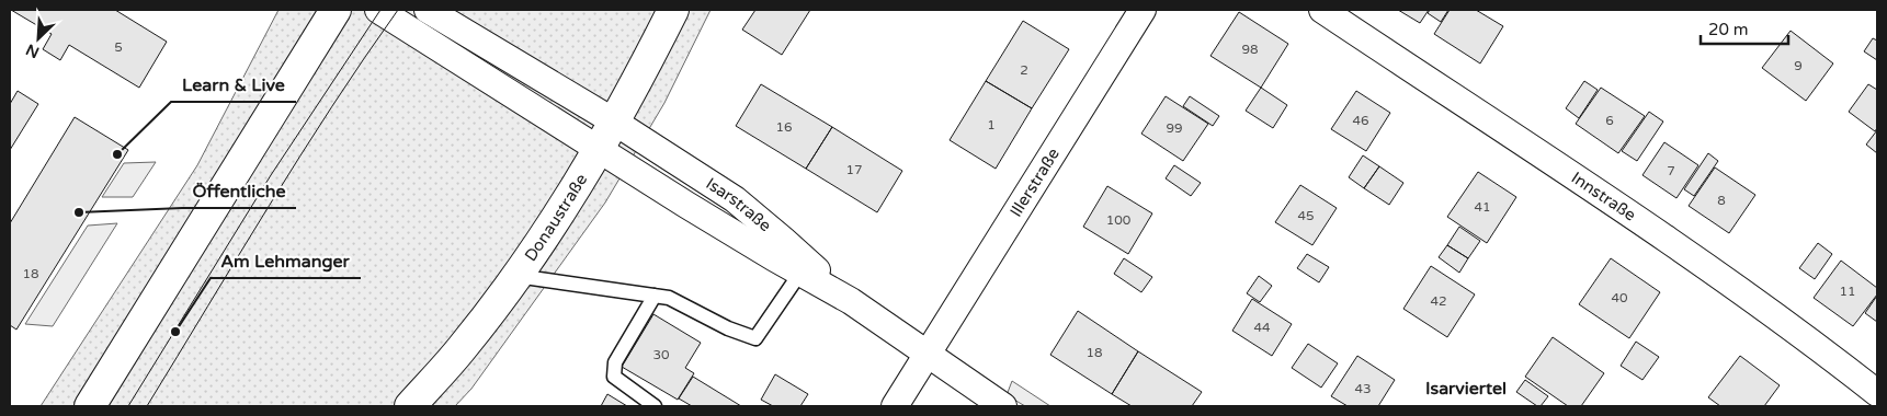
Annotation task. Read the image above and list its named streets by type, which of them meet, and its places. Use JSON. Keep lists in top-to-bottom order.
{
  "streets": {
    "main road": ["Donaustraße"],
    "street": ["Illerstraße", "Innstraße", "Isarstraße"]
  },
  "crossings": [
    ["Illerstraße", "Isarstraße"],
    ["Isarstraße", "Donaustraße"]
  ],
  "districts": ["Isarviertel"],
  "places": ["Learn & Live", "Öffentliche", "Am Lehmanger"],
  "house_numbers": [
    "5",
    "98",
    "9",
    "2",
    "46",
    "6",
    "1",
    "16",
    "99",
    "17",
    "7",
    "8",
    "41",
    "45",
    "100",
    "18",
    "11",
    "40",
    "42",
    "44",
    "18",
    "30",
    "43"
  ],
  "scale_bar": "20 m",
  "north": "bottom left"
}
